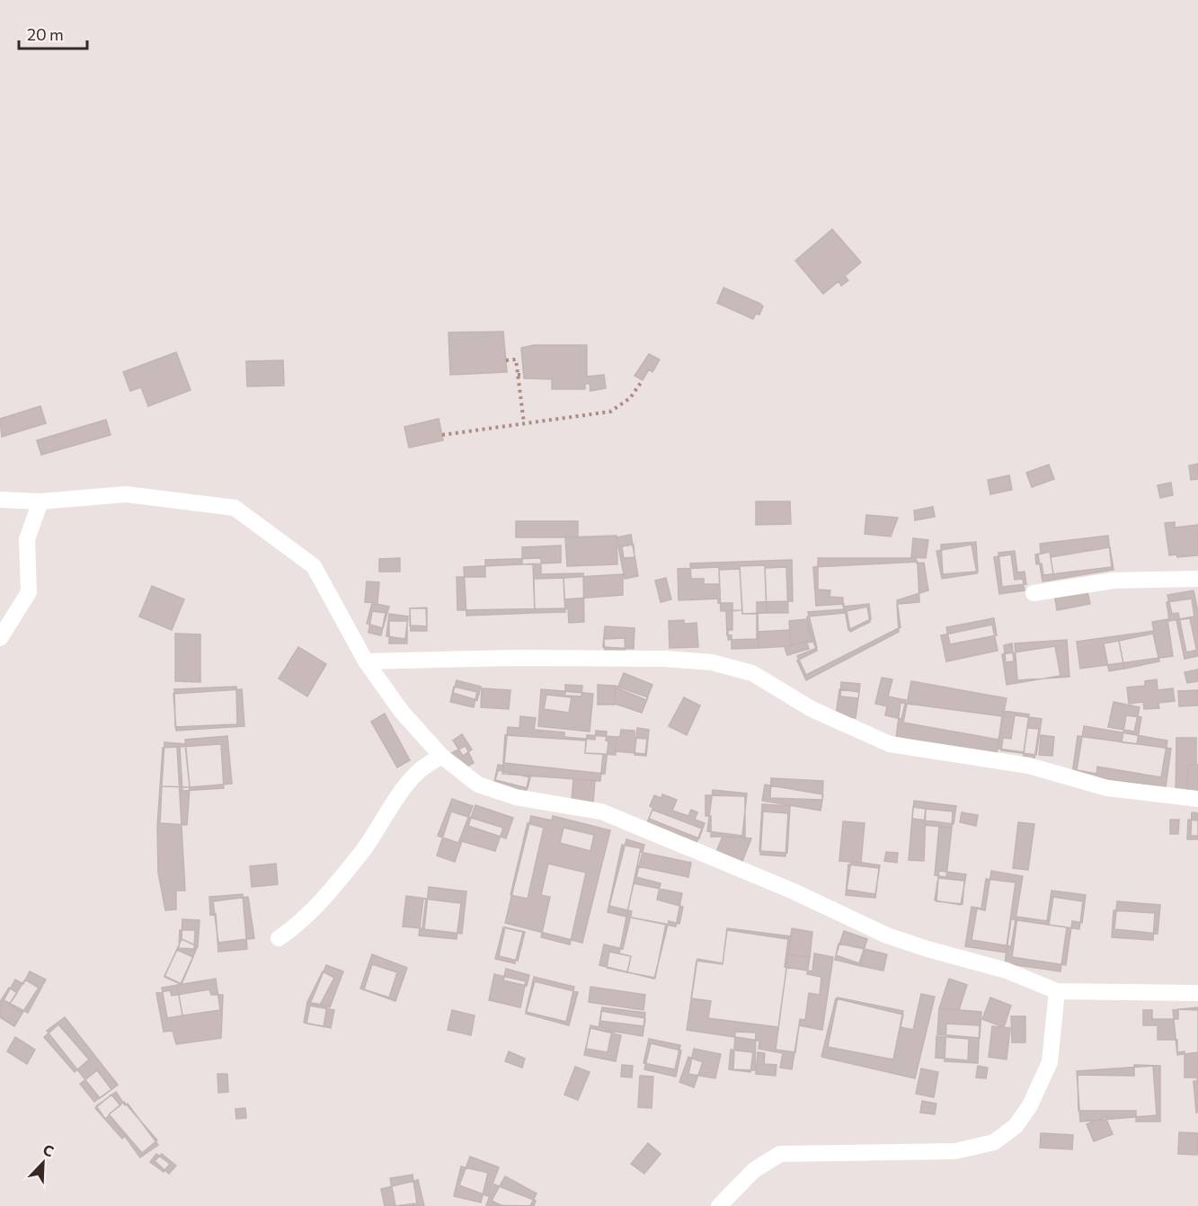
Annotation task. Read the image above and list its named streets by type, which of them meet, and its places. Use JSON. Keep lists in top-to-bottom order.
{
  "scale_bar": "20 m",
  "north": "top right"
}
